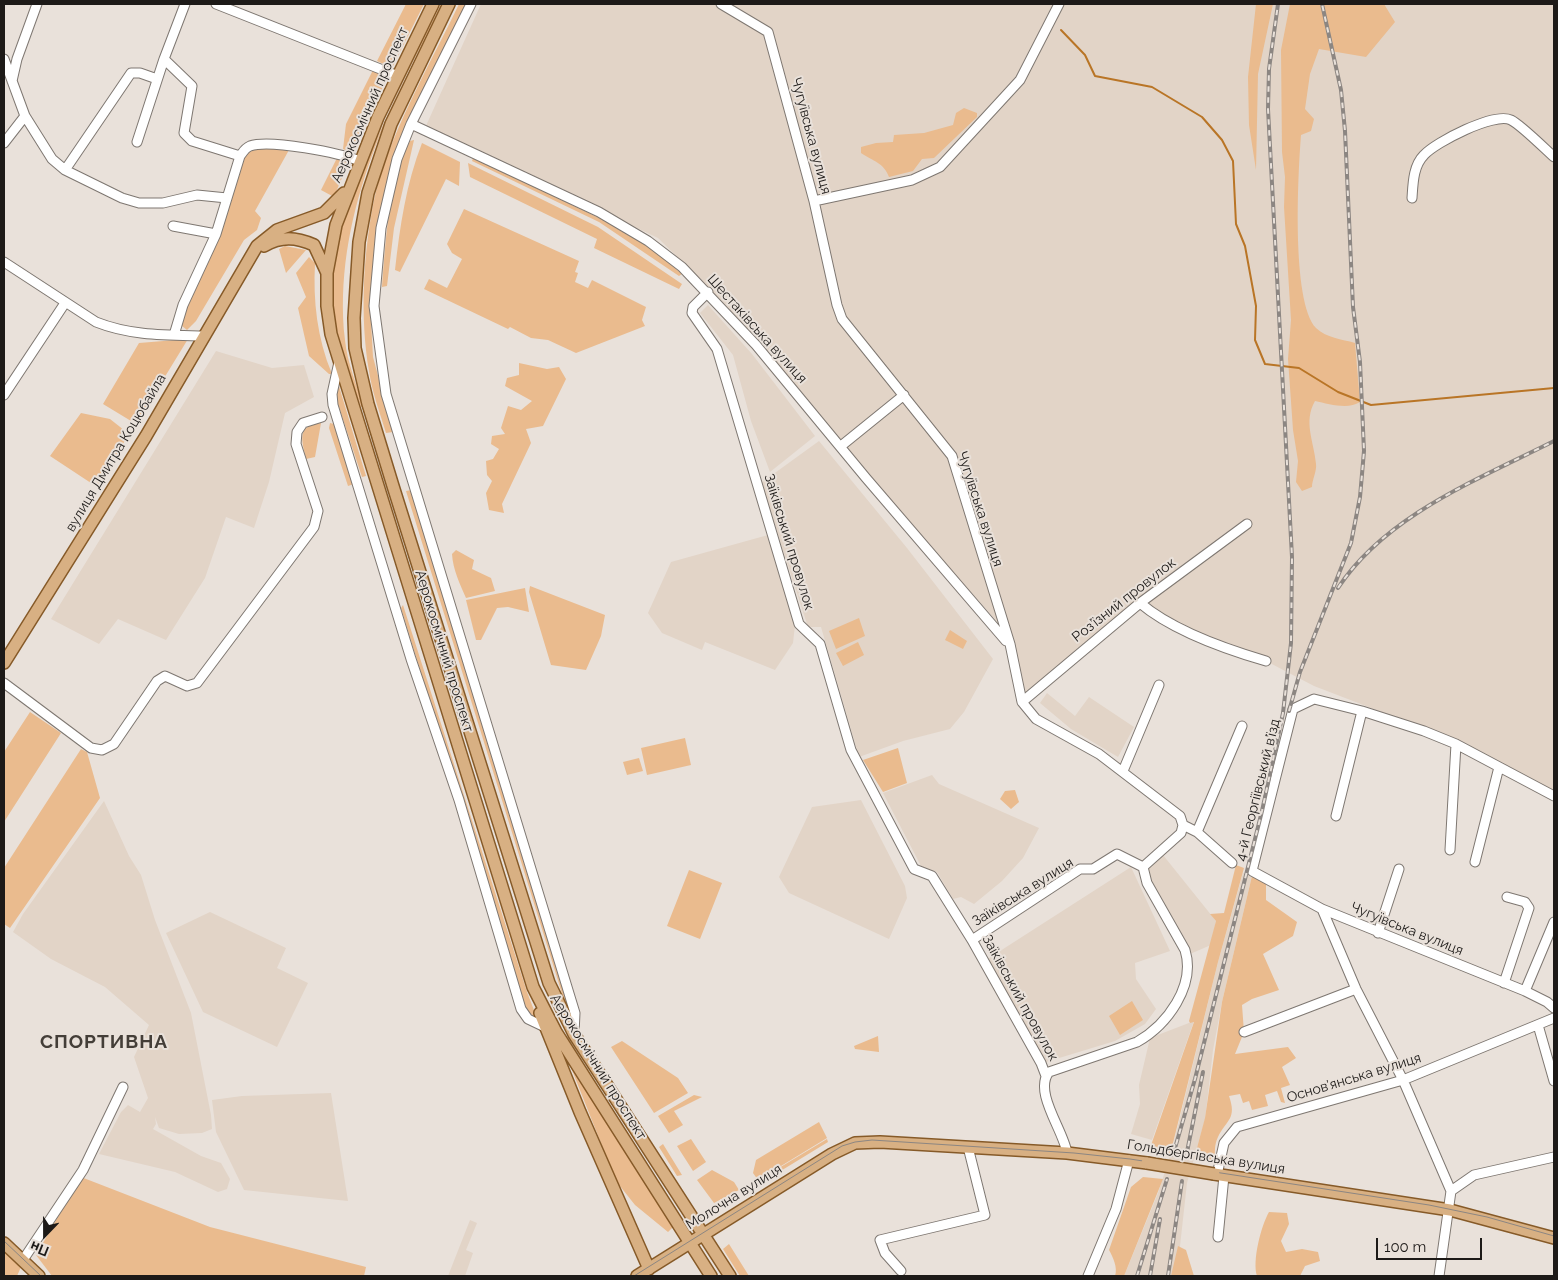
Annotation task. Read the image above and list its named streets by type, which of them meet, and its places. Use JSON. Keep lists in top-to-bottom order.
{
  "streets": {
    "main road": [
      "Аерокосмічний проспект",
      "вулиця Дмитра Коцюбайла",
      "Гольдбергівська вулиця",
      "Молочна вулиця"
    ],
    "street": [
      "Чугуївська вулиця",
      "Шестаківська вулиця",
      "Заїківський провулок",
      "Роз’їзний провулок",
      "4-й Георгіївський в’їзд",
      "Заїківська вулиця",
      "Основ’янська вулиця"
    ]
  },
  "crossings": [
    ["Аерокосмічний проспект", "вулиця Дмитра Коцюбайла"],
    ["Аерокосмічний проспект", "Молочна вулиця"],
    ["Чугуївська вулиця", "Шестаківська вулиця"],
    ["Чугуївська вулиця", "Роз’їзний провулок"],
    ["Чугуївська вулиця", "4-й Георгіївський в’їзд"],
    ["Шестаківська вулиця", "Заїківський провулок"],
    ["Заїківський провулок", "Заїківська вулиця"],
    ["Основ’янська вулиця", "Гольдбергівська вулиця"],
    ["Гольдбергівська вулиця", "Молочна вулиця"]
  ],
  "districts": ["СПОРТИВНА"],
  "scale_bar": "100 m",
  "north": "bottom"
}
